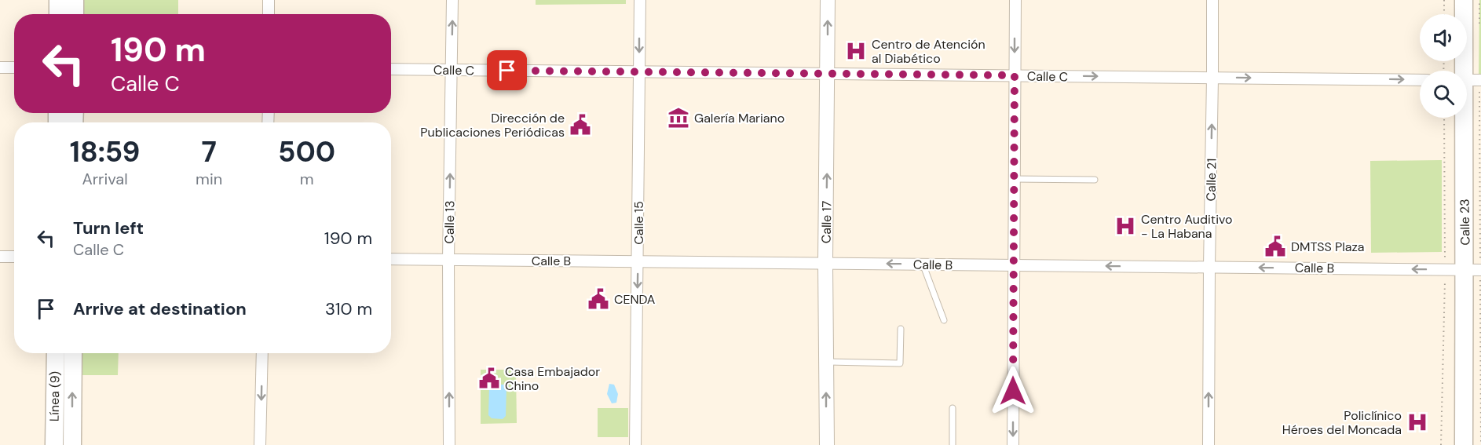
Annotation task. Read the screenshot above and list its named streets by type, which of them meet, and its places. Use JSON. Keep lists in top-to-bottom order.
{
  "streets": {
    "main road": ["Calle 23", "Línea (9)"],
    "street": [
      "Calle C",
      "Calle 21",
      "Calle 13",
      "Calle 17",
      "Calle 15",
      "Calle B"
    ]
  },
  "crossings": [
    ["Calle C", "Calle 21"],
    ["Calle C", "Calle 13"],
    ["Calle C", "Calle 17"],
    ["Calle C", "Calle 15"],
    ["Calle 21", "Calle B"],
    ["Calle 13", "Calle B"],
    ["Calle 17", "Calle B"],
    ["Calle 23", "Calle B"],
    ["Calle 15", "Calle B"]
  ],
  "one_way": [
    "Calle C",
    "Calle 21",
    "Calle 13",
    "Calle 17",
    "Calle 15",
    "Calle B"
  ],
  "places": {
    "hospital": ["Centro de Atención al Diabético", "Centro Auditivo - La Habana", "Policlínico Héroes del Moncada"],
    "museum": ["Galería Mariano"],
    "public building": [
      "Dirección de Publicaciones Periódicas",
      "DMTSS Plaza",
      "CENDA",
      "Casa Embajador Chino"
    ]
  },
  "page": {
    "turn": ["190 m", "Calle C"],
    "eta": [
      "18:59",
      "Arrival",
      "7",
      "min",
      "500",
      "m"
    ],
    "list": [
      {
        "name": "Turn left",
        "note": "Calle C",
        "value": "190 m"
      },
      {
        "name": "Arrive at destination",
        "value": "310 m"
      }
    ]
  }
}
